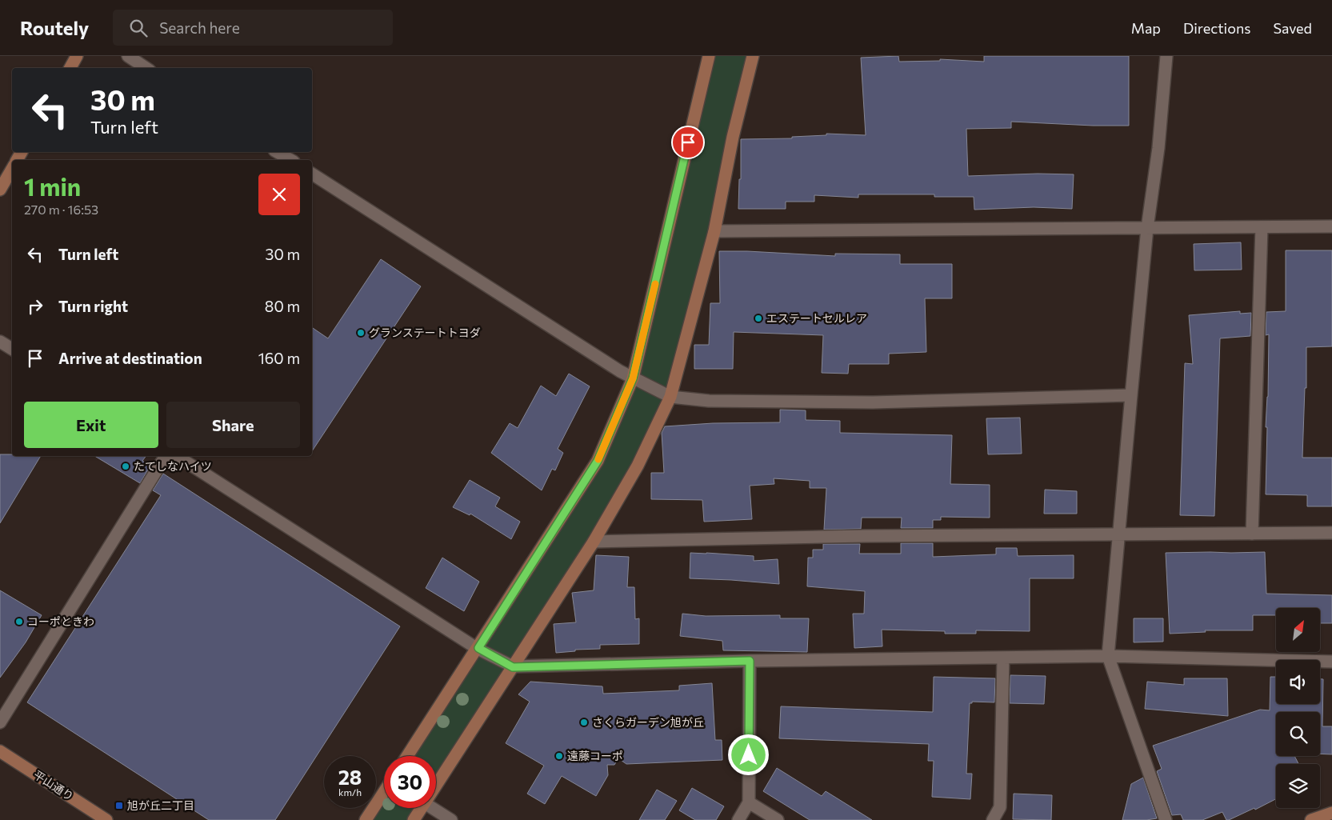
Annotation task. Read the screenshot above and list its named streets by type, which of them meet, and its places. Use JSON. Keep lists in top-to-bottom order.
{
  "streets": {
    "street": ["平山通り"]
  },
  "places": {
    "other": [
      "エステートセルレア",
      "グランステートトヨダ",
      "たてしなハイツ",
      "コーポときわ",
      "さくらガーデン旭が丘",
      "遠藤コーポ"
    ],
    "transit": ["旭が丘二丁目"]
  },
  "north": "top right",
  "page": {
    "header": "Routely",
    "search": "Search here",
    "nav": ["Map", "Directions", "Saved"],
    "turn": ["30 m", "Turn left"],
    "heading": ["1 min", "270 m · 16:53"],
    "list": [
      {
        "name": "Turn left",
        "value": "30 m"
      },
      {
        "name": "Turn right",
        "value": "80 m"
      },
      {
        "name": "Arrive at destination",
        "value": "160 m"
      }
    ],
    "buttons": ["Exit", "Share"],
    "speed": "28 km/h",
    "limit": "30"
  }
}
